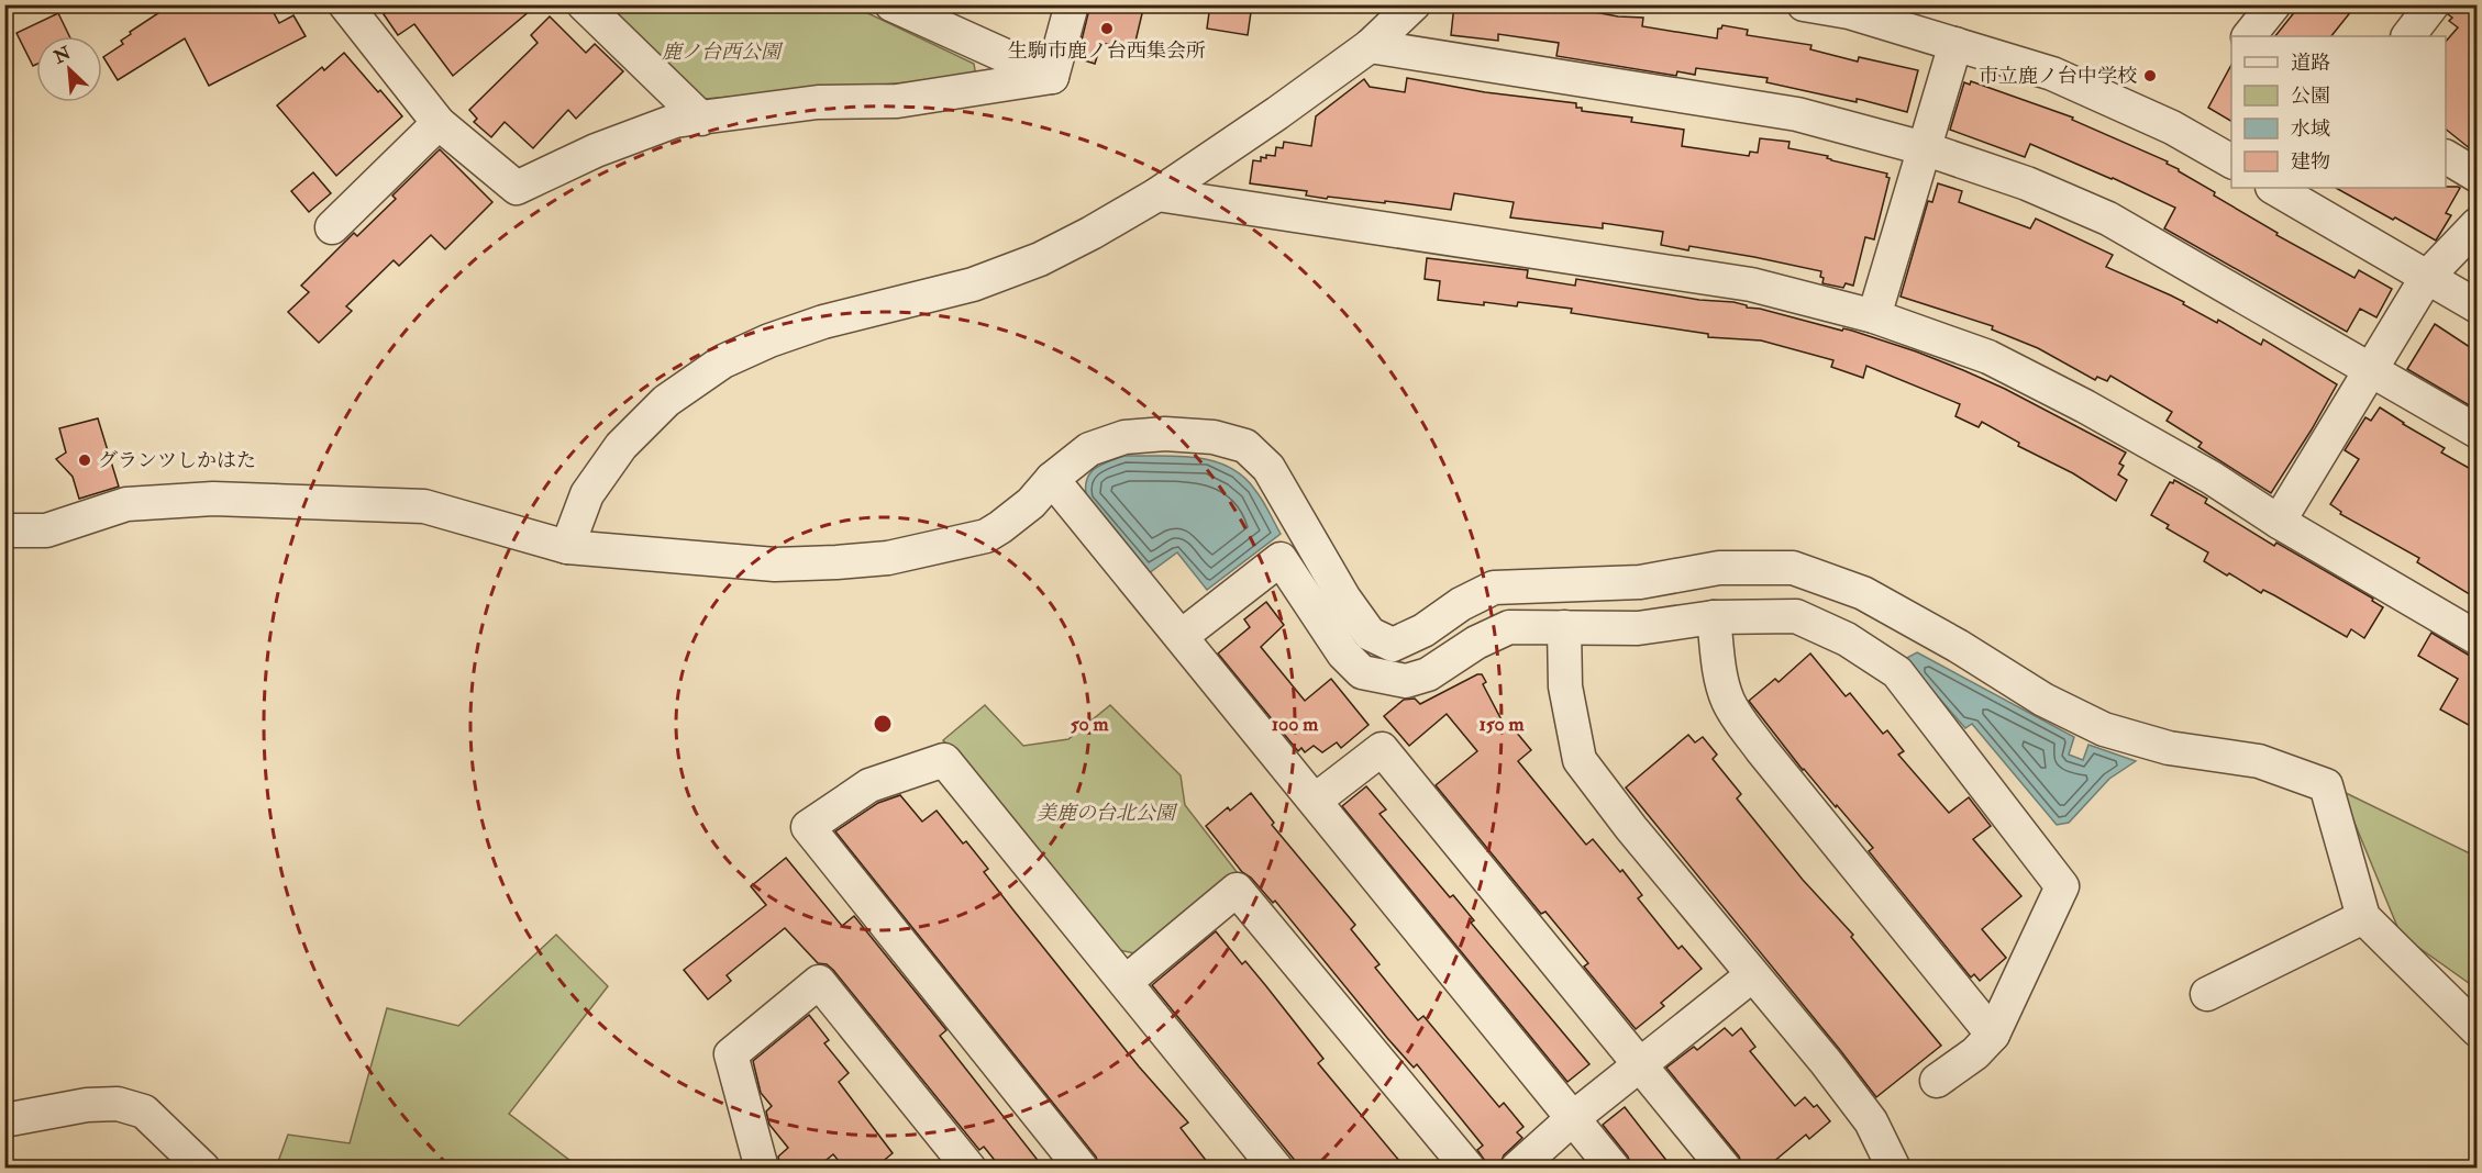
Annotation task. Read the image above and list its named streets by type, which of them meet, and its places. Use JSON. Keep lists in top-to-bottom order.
{
  "parks": ["鹿ノ台西公園", "美鹿の台北公園"],
  "places": ["生駒市鹿ノ台西集会所", "市立鹿ノ台中学校", "グランツしかはた"],
  "legend": [
    "道路",
    "公園",
    "水域",
    "建物"
  ],
  "north": "top left",
  "rings": ["50 m", "100 m", "150 m"]
}
